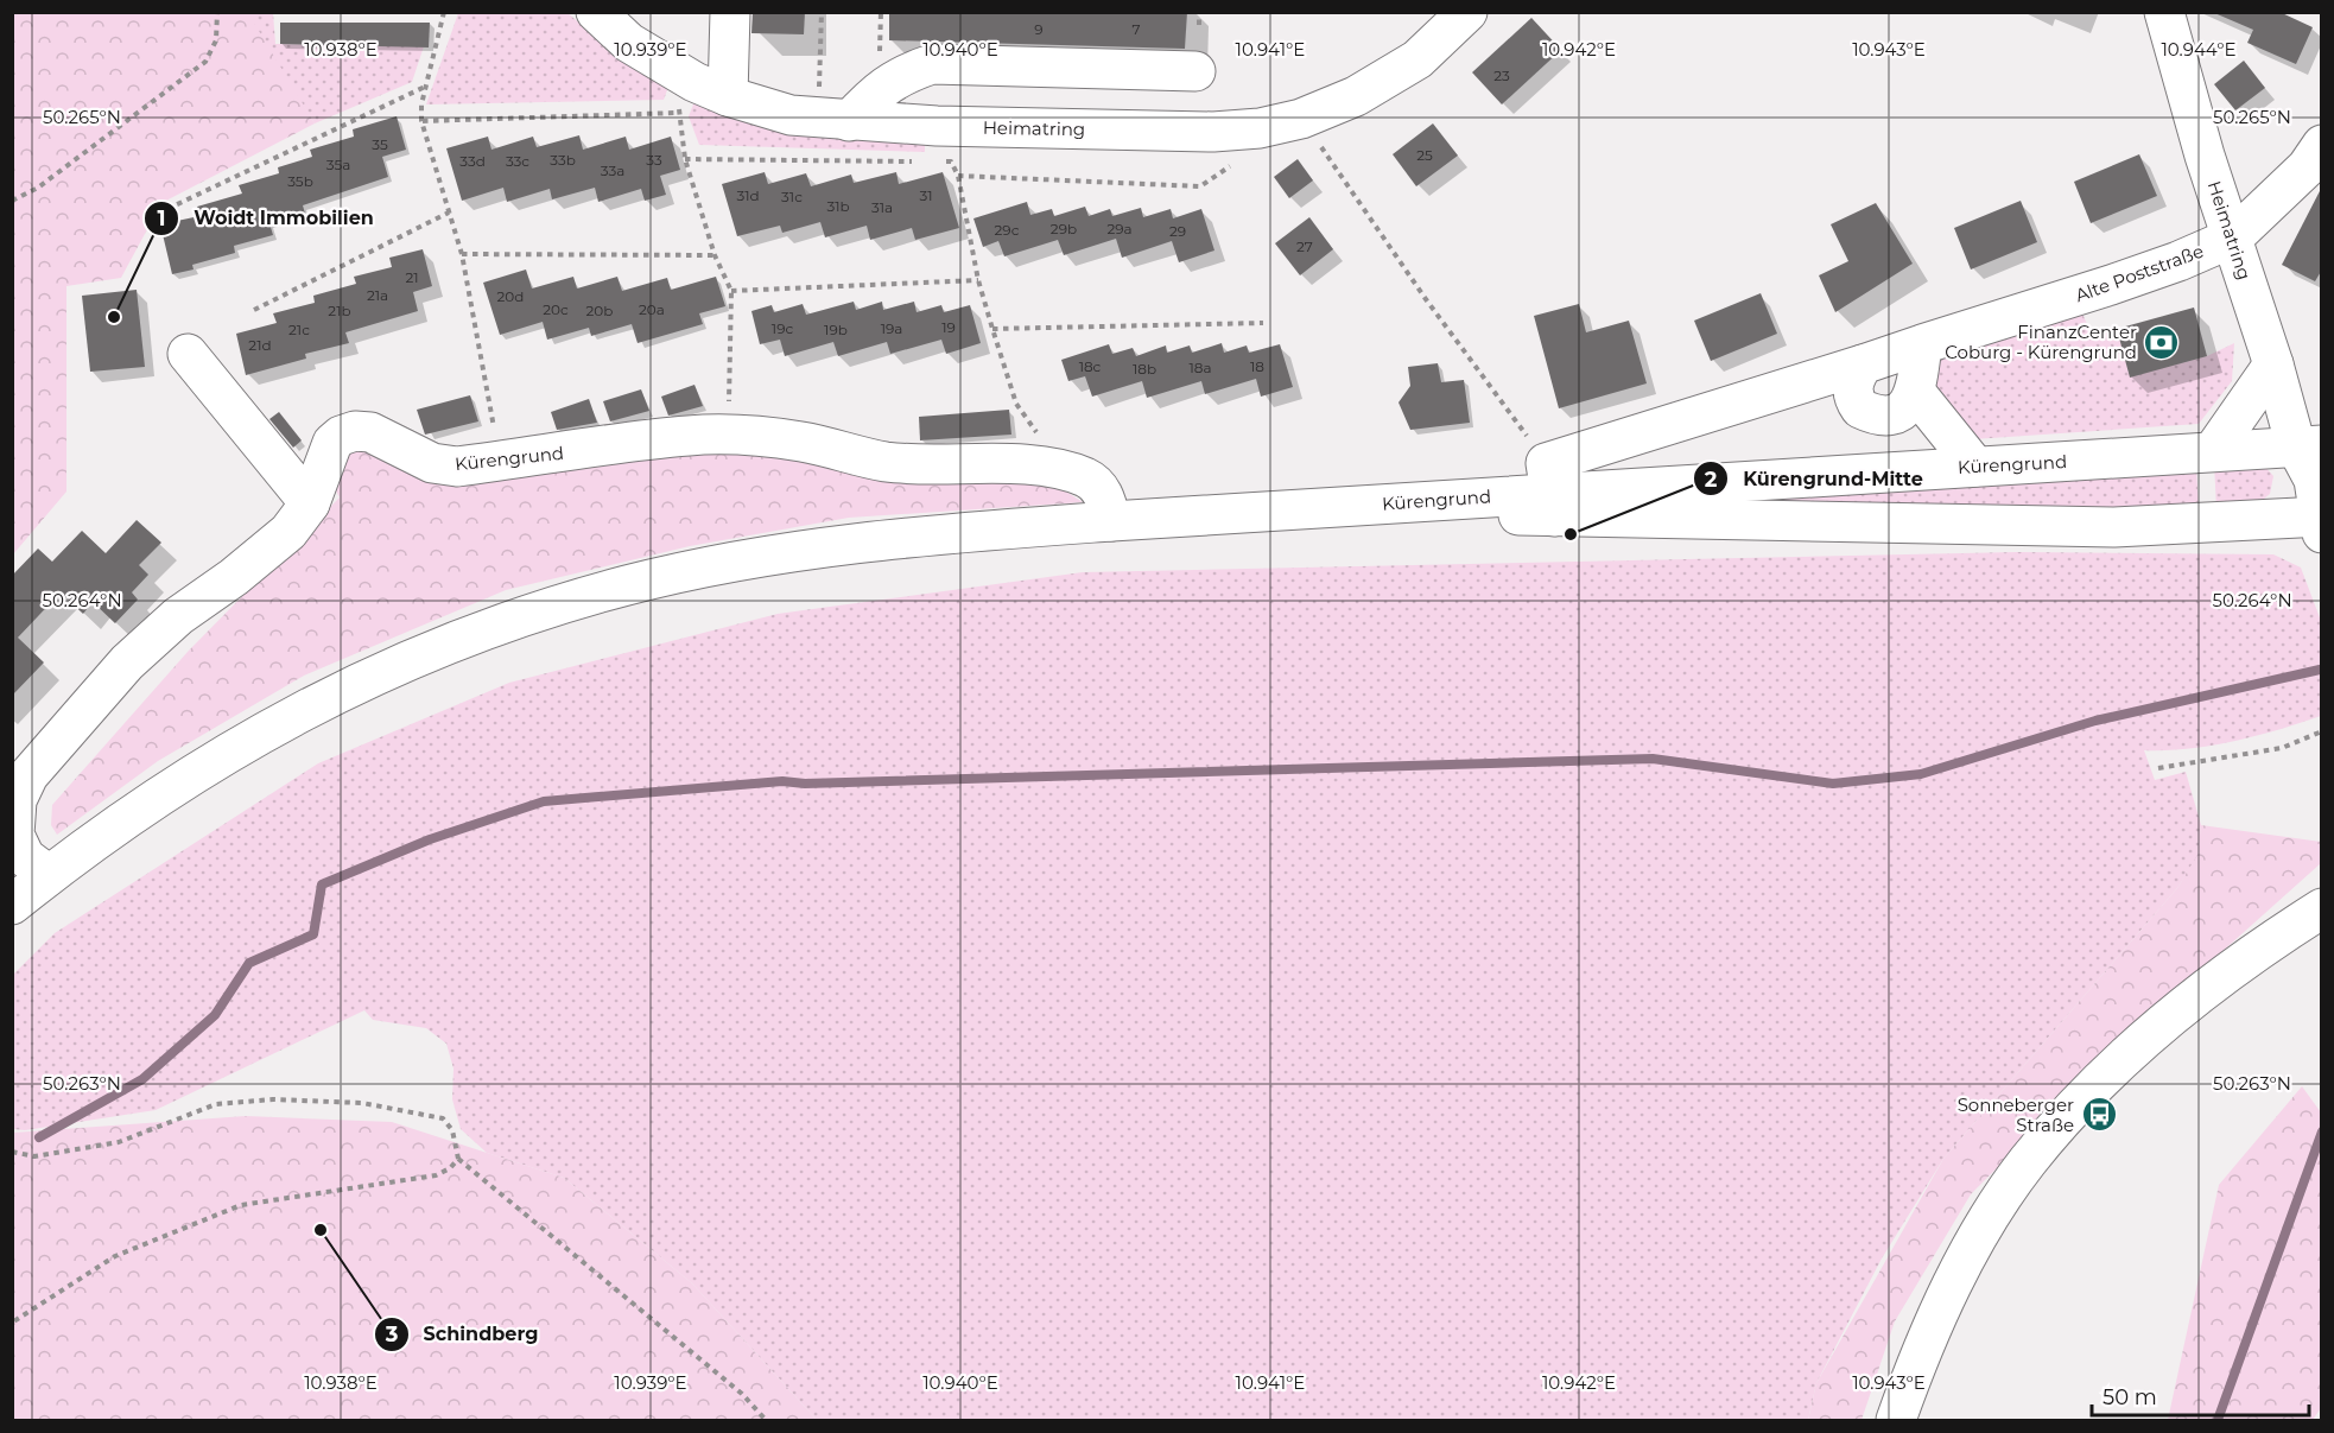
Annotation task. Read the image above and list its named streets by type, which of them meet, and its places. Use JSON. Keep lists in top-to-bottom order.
{
  "streets": {
    "street": ["Heimatring", "Alte Poststraße", "Kürengrund"]
  },
  "crossings": [
    ["Heimatring", "Alte Poststraße"],
    ["Heimatring", "Kürengrund"],
    ["Alte Poststraße", "Kürengrund"]
  ],
  "places": {
    "other": ["Woidt Immobilien", "Kürengrund-Mitte", "Schindberg"],
    "bank": ["FinanzCenter Coburg - Kürengrund"],
    "bus stop": ["Sonneberger Straße"]
  },
  "house_numbers": [
    "9",
    "7",
    "23",
    "35",
    "25",
    "33b",
    "33",
    "33d",
    "33c",
    "35a",
    "33a",
    "35b",
    "31d",
    "31",
    "31c",
    "31b",
    "31a",
    "29b",
    "29a",
    "29c",
    "29",
    "27",
    "21",
    "21a",
    "20d",
    "20c",
    "20a",
    "21b",
    "20b",
    "19",
    "19c",
    "19a",
    "21c",
    "19b",
    "21d",
    "18c",
    "18",
    "18a",
    "18b"
  ],
  "scale_bar": "50 m",
  "coordinates": [
    "10.938°E",
    "10.939°E",
    "10.940°E",
    "10.941°E",
    "10.942°E",
    "10.943°E",
    "10.944°E",
    "50.265°N",
    "50.264°N",
    "50.263°N"
  ]
}
